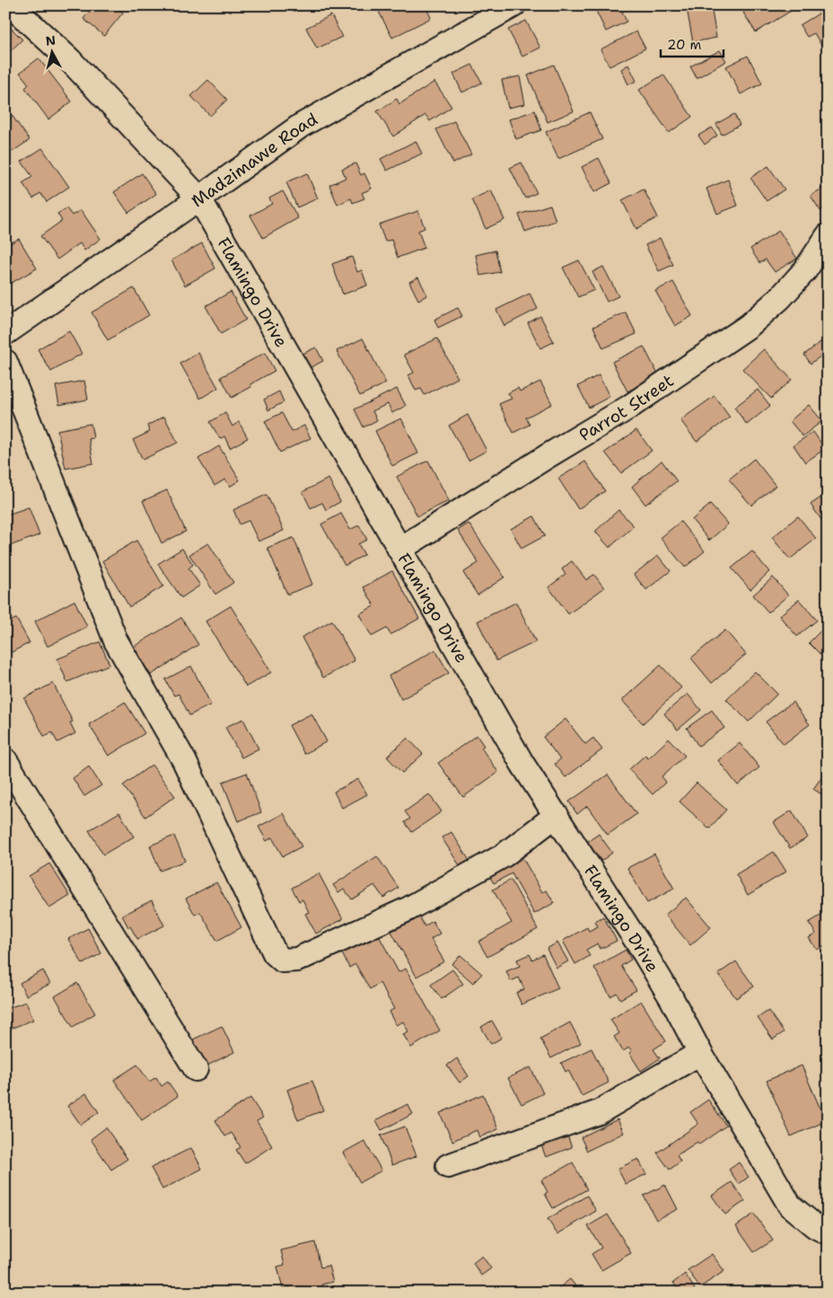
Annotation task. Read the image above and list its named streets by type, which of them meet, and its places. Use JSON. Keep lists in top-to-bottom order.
{
  "streets": {
    "street": ["Madzimawe Road", "Flamingo Drive", "Parrot Street"]
  },
  "crossings": [
    ["Madzimawe Road", "Flamingo Drive"],
    ["Flamingo Drive", "Parrot Street"]
  ],
  "scale_bar": "20 m",
  "north": "top"
}
